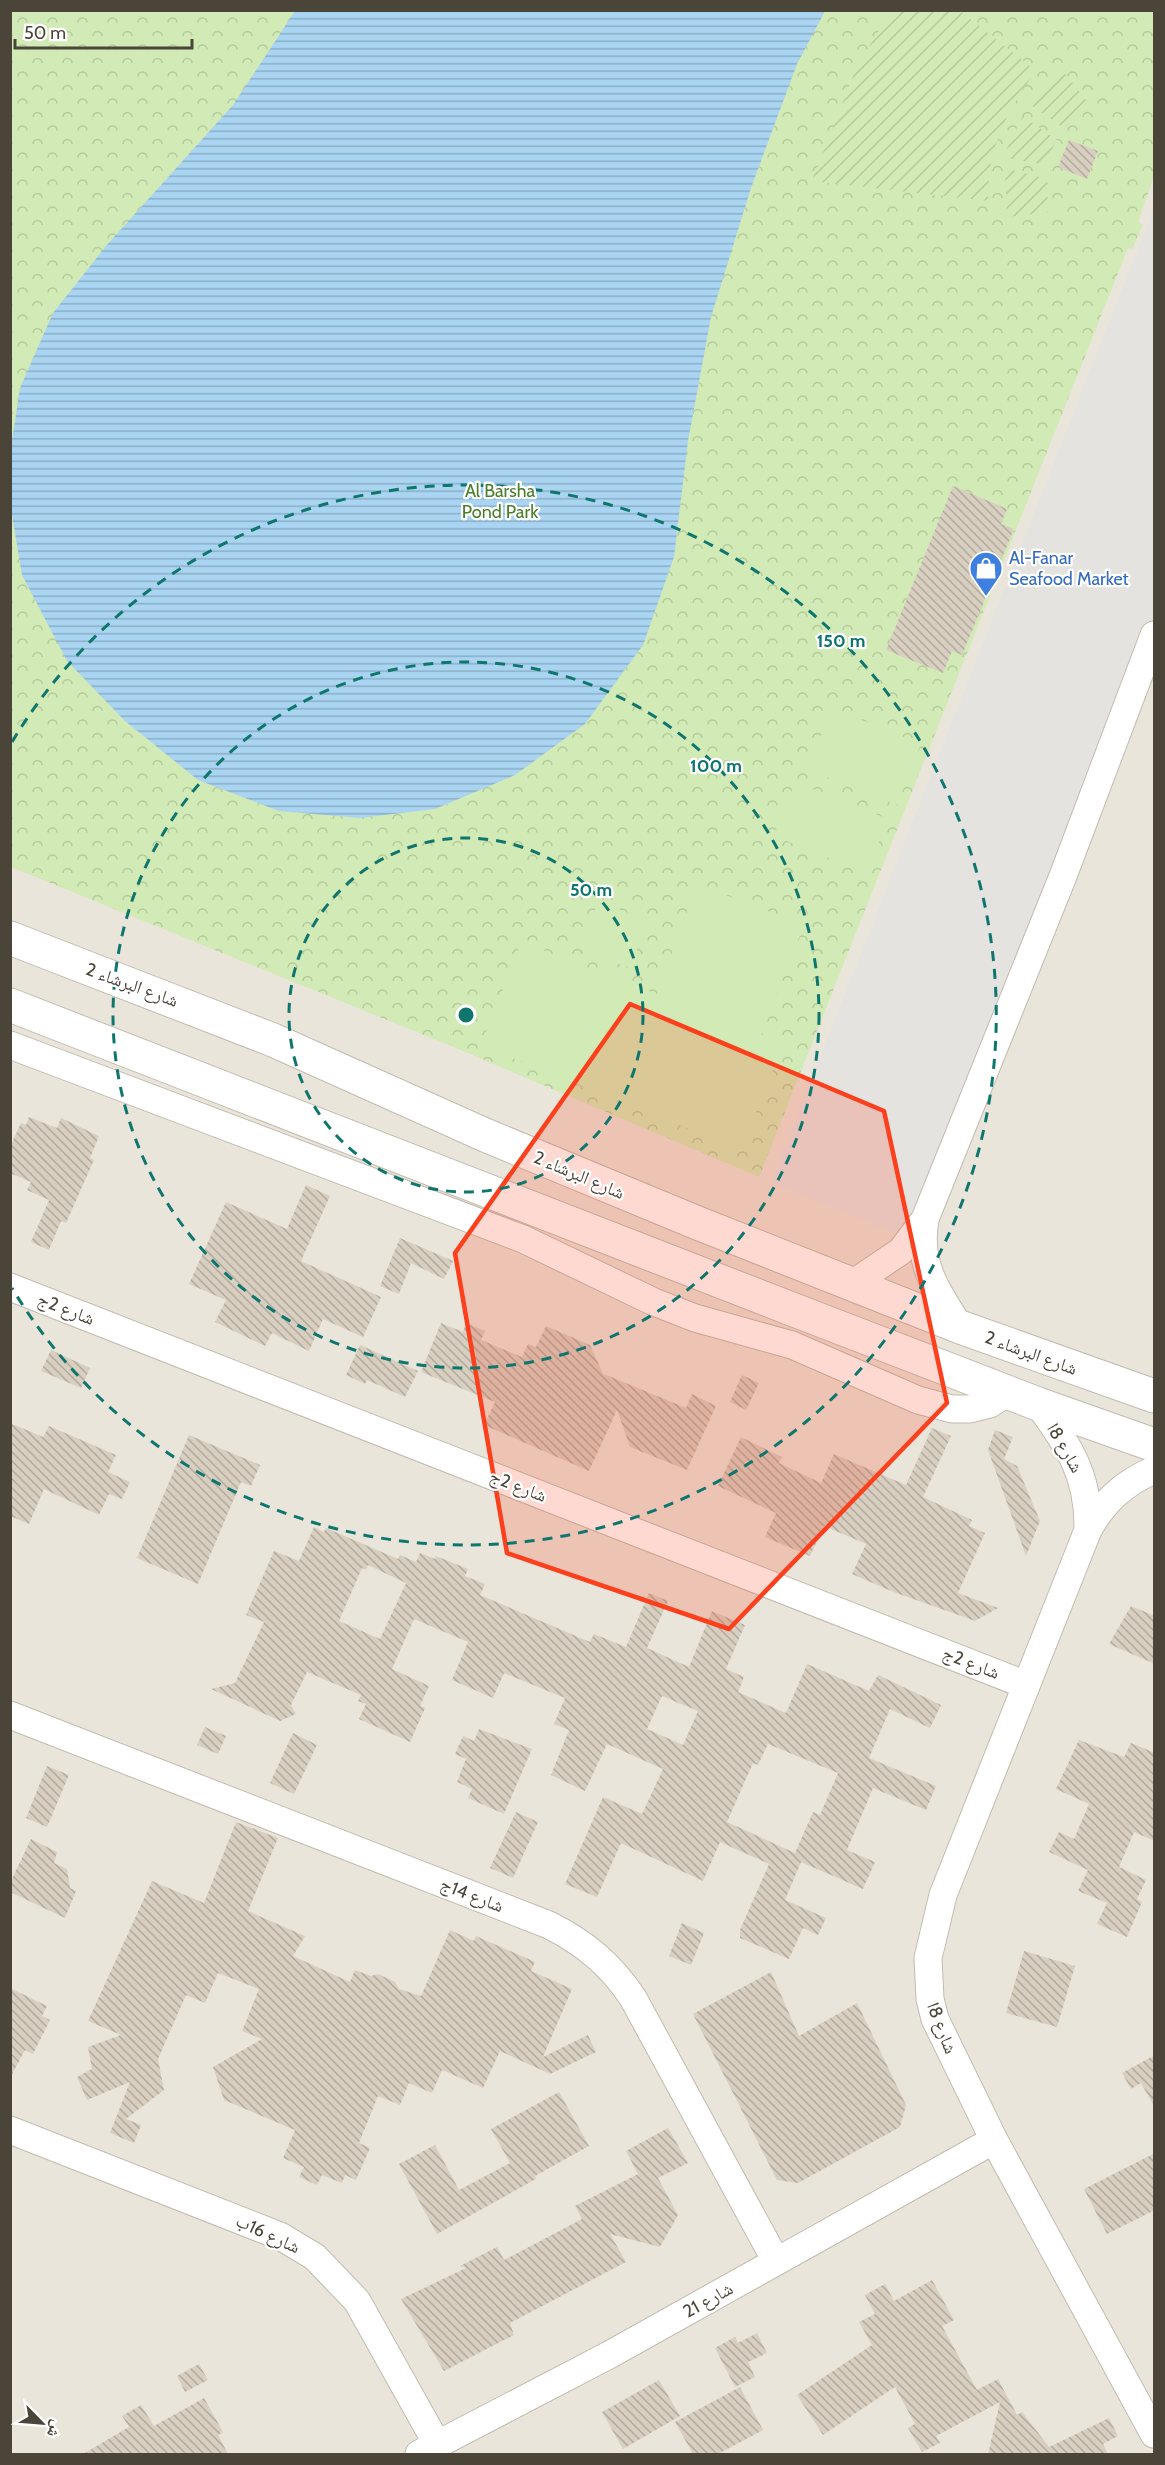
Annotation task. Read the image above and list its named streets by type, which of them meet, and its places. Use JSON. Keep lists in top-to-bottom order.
{
  "streets": {
    "street": [
      "شارع البرشاء 2",
      "شارع 2ج",
      "شارع 8ا",
      "شارع 14ج",
      "شارع 16ب",
      "شارع 21"
    ]
  },
  "crossings": [
    ["شارع 2ج", "شارع 8ا"],
    ["شارع 8ا", "شارع 21"],
    ["شارع 14ج", "شارع 21"],
    ["شارع 16ب", "شارع 21"]
  ],
  "parks": ["Al Barsha Pond Park"],
  "places": {
    "shop": ["Al-Fanar Seafood Market"]
  },
  "scale_bar": "50 m",
  "north": "bottom right",
  "rings": ["150 m", "100 m", "50 m"]
}
